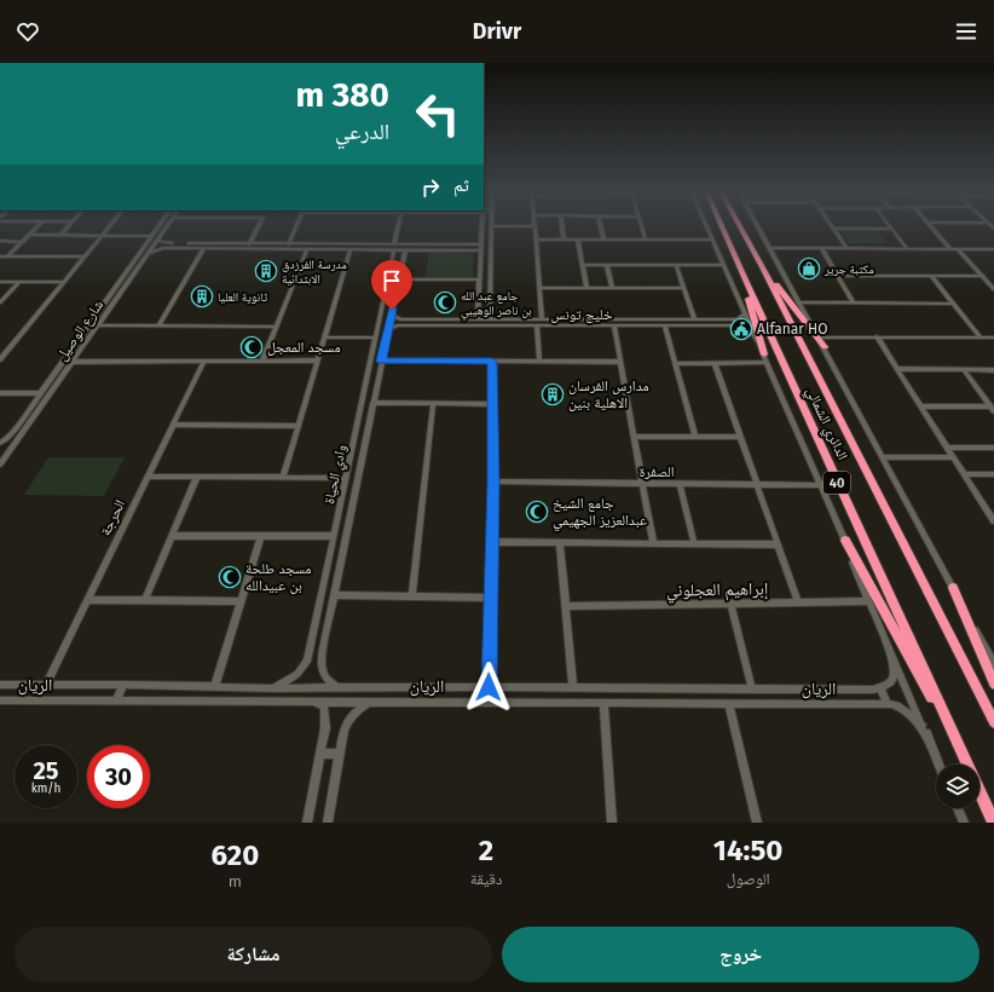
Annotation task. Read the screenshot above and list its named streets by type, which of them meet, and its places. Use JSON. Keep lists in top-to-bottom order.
{
  "streets": {
    "highway": ["الدائري الشمالي", "40"],
    "street": [
      "خليج تونس",
      "شارع الوصيل",
      "الصفرة",
      "وادي الحياة",
      "الحرجة",
      "إبراهيم العجلوني",
      "الريان"
    ]
  },
  "crossings": [
    ["خليج تونس", "الدائري الشمالي"],
    ["خليج تونس", "وادي الحياة"],
    ["الدائري الشمالي", "الصفرة"],
    ["الدائري الشمالي", "إبراهيم العجلوني"],
    ["الدائري الشمالي", "الريان"],
    ["وادي الحياة", "الريان"],
    ["الحرجة", "الريان"]
  ],
  "places": {
    "shop": ["مكتبة جرير"],
    "building": ["مدرسة الفرزدق الابتدائية", "ثانوية العليا", "مدارس الفرسان الاهلية بنين"],
    "mosque": [
      "جامع عبد الله بن ناصر الوهيبي",
      "مسجد المعجل",
      "جامع الشيخ عبدالعزيز الجهيمي",
      "مسجد طلحة بن عبيدالله"
    ],
    "public building": ["Alfanar HO"]
  },
  "page": {
    "header": "Drivr",
    "turn": ["380 m", "الدرعي"],
    "then": "ثم",
    "speed": "25 km/h",
    "limit": "30",
    "eta": [
      "14:50",
      "الوصول",
      "2",
      "دقيقة",
      "620",
      "m"
    ],
    "buttons": ["خروج", "مشاركة"]
  }
}
